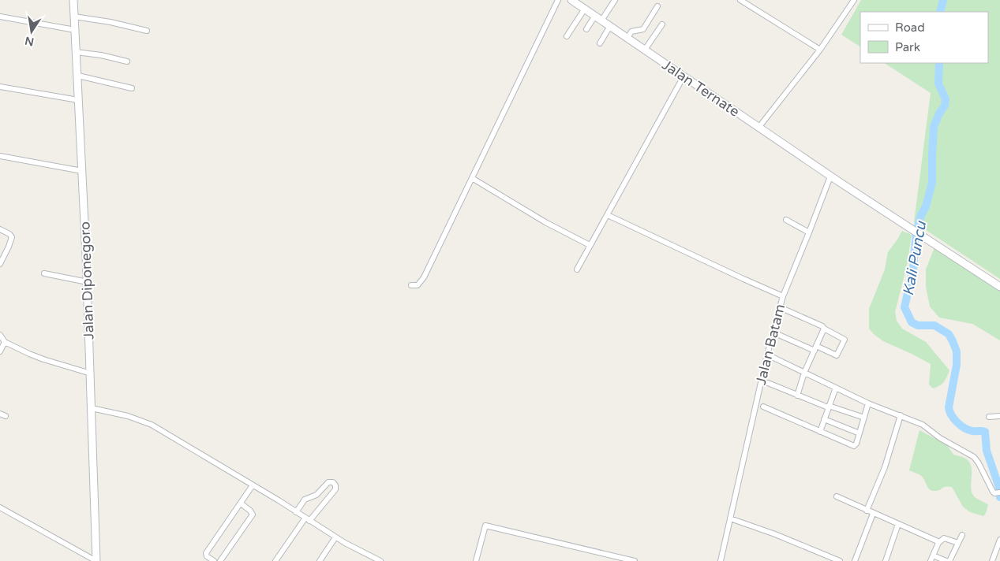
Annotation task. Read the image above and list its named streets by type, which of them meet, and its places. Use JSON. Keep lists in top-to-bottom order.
{
  "streets": {
    "main road": ["Jalan Ternate", "Jalan Diponegoro"],
    "street": ["Jalan Batam"]
  },
  "crossings": [
    ["Jalan Ternate", "Jalan Batam"]
  ],
  "water": ["Kali Puncu"],
  "legend": ["Road", "Park"],
  "north": "bottom"
}
